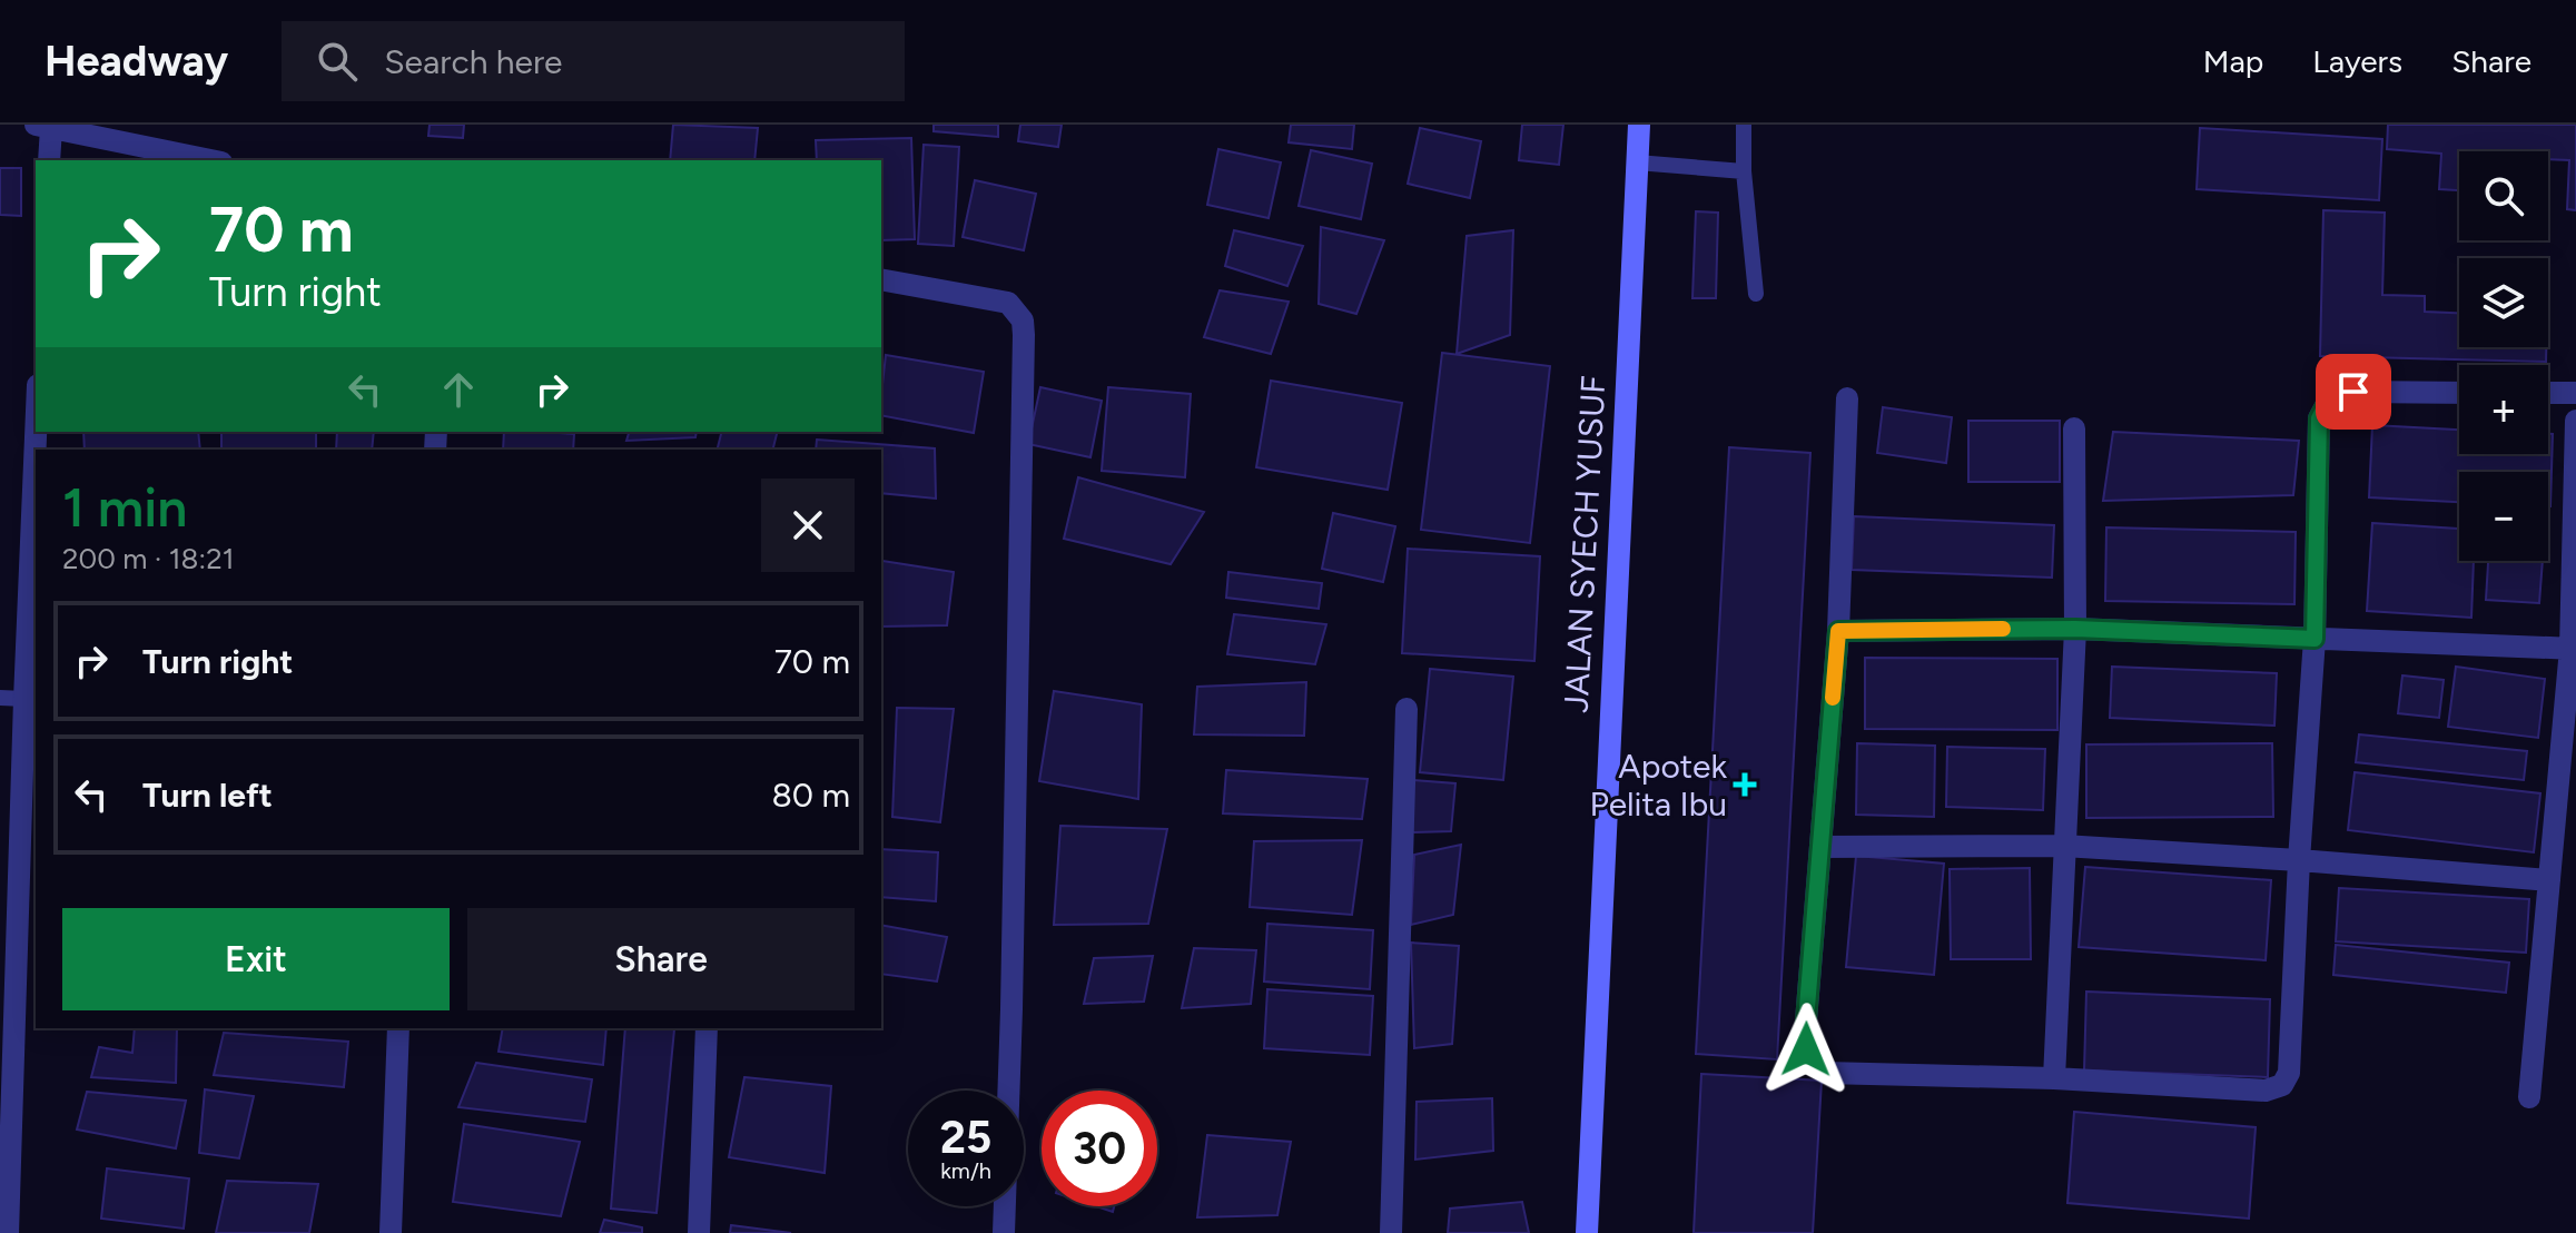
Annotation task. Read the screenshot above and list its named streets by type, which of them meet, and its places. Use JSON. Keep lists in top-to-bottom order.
{
  "streets": {
    "street": ["JALAN SYECH YUSUF"]
  },
  "places": {
    "health": ["Apotek Pelita Ibu"]
  },
  "page": {
    "header": "Headway",
    "search": "Search here",
    "nav": ["Map", "Layers", "Share"],
    "map_buttons": ["+", "−"],
    "turn": ["70 m", "Turn right"],
    "heading": ["1 min", "200 m · 18:21"],
    "list": [
      {
        "name": "Turn right",
        "value": "70 m"
      },
      {
        "name": "Turn left",
        "value": "80 m"
      }
    ],
    "buttons": ["Exit", "Share"],
    "speed": "25 km/h",
    "limit": "30"
  }
}
